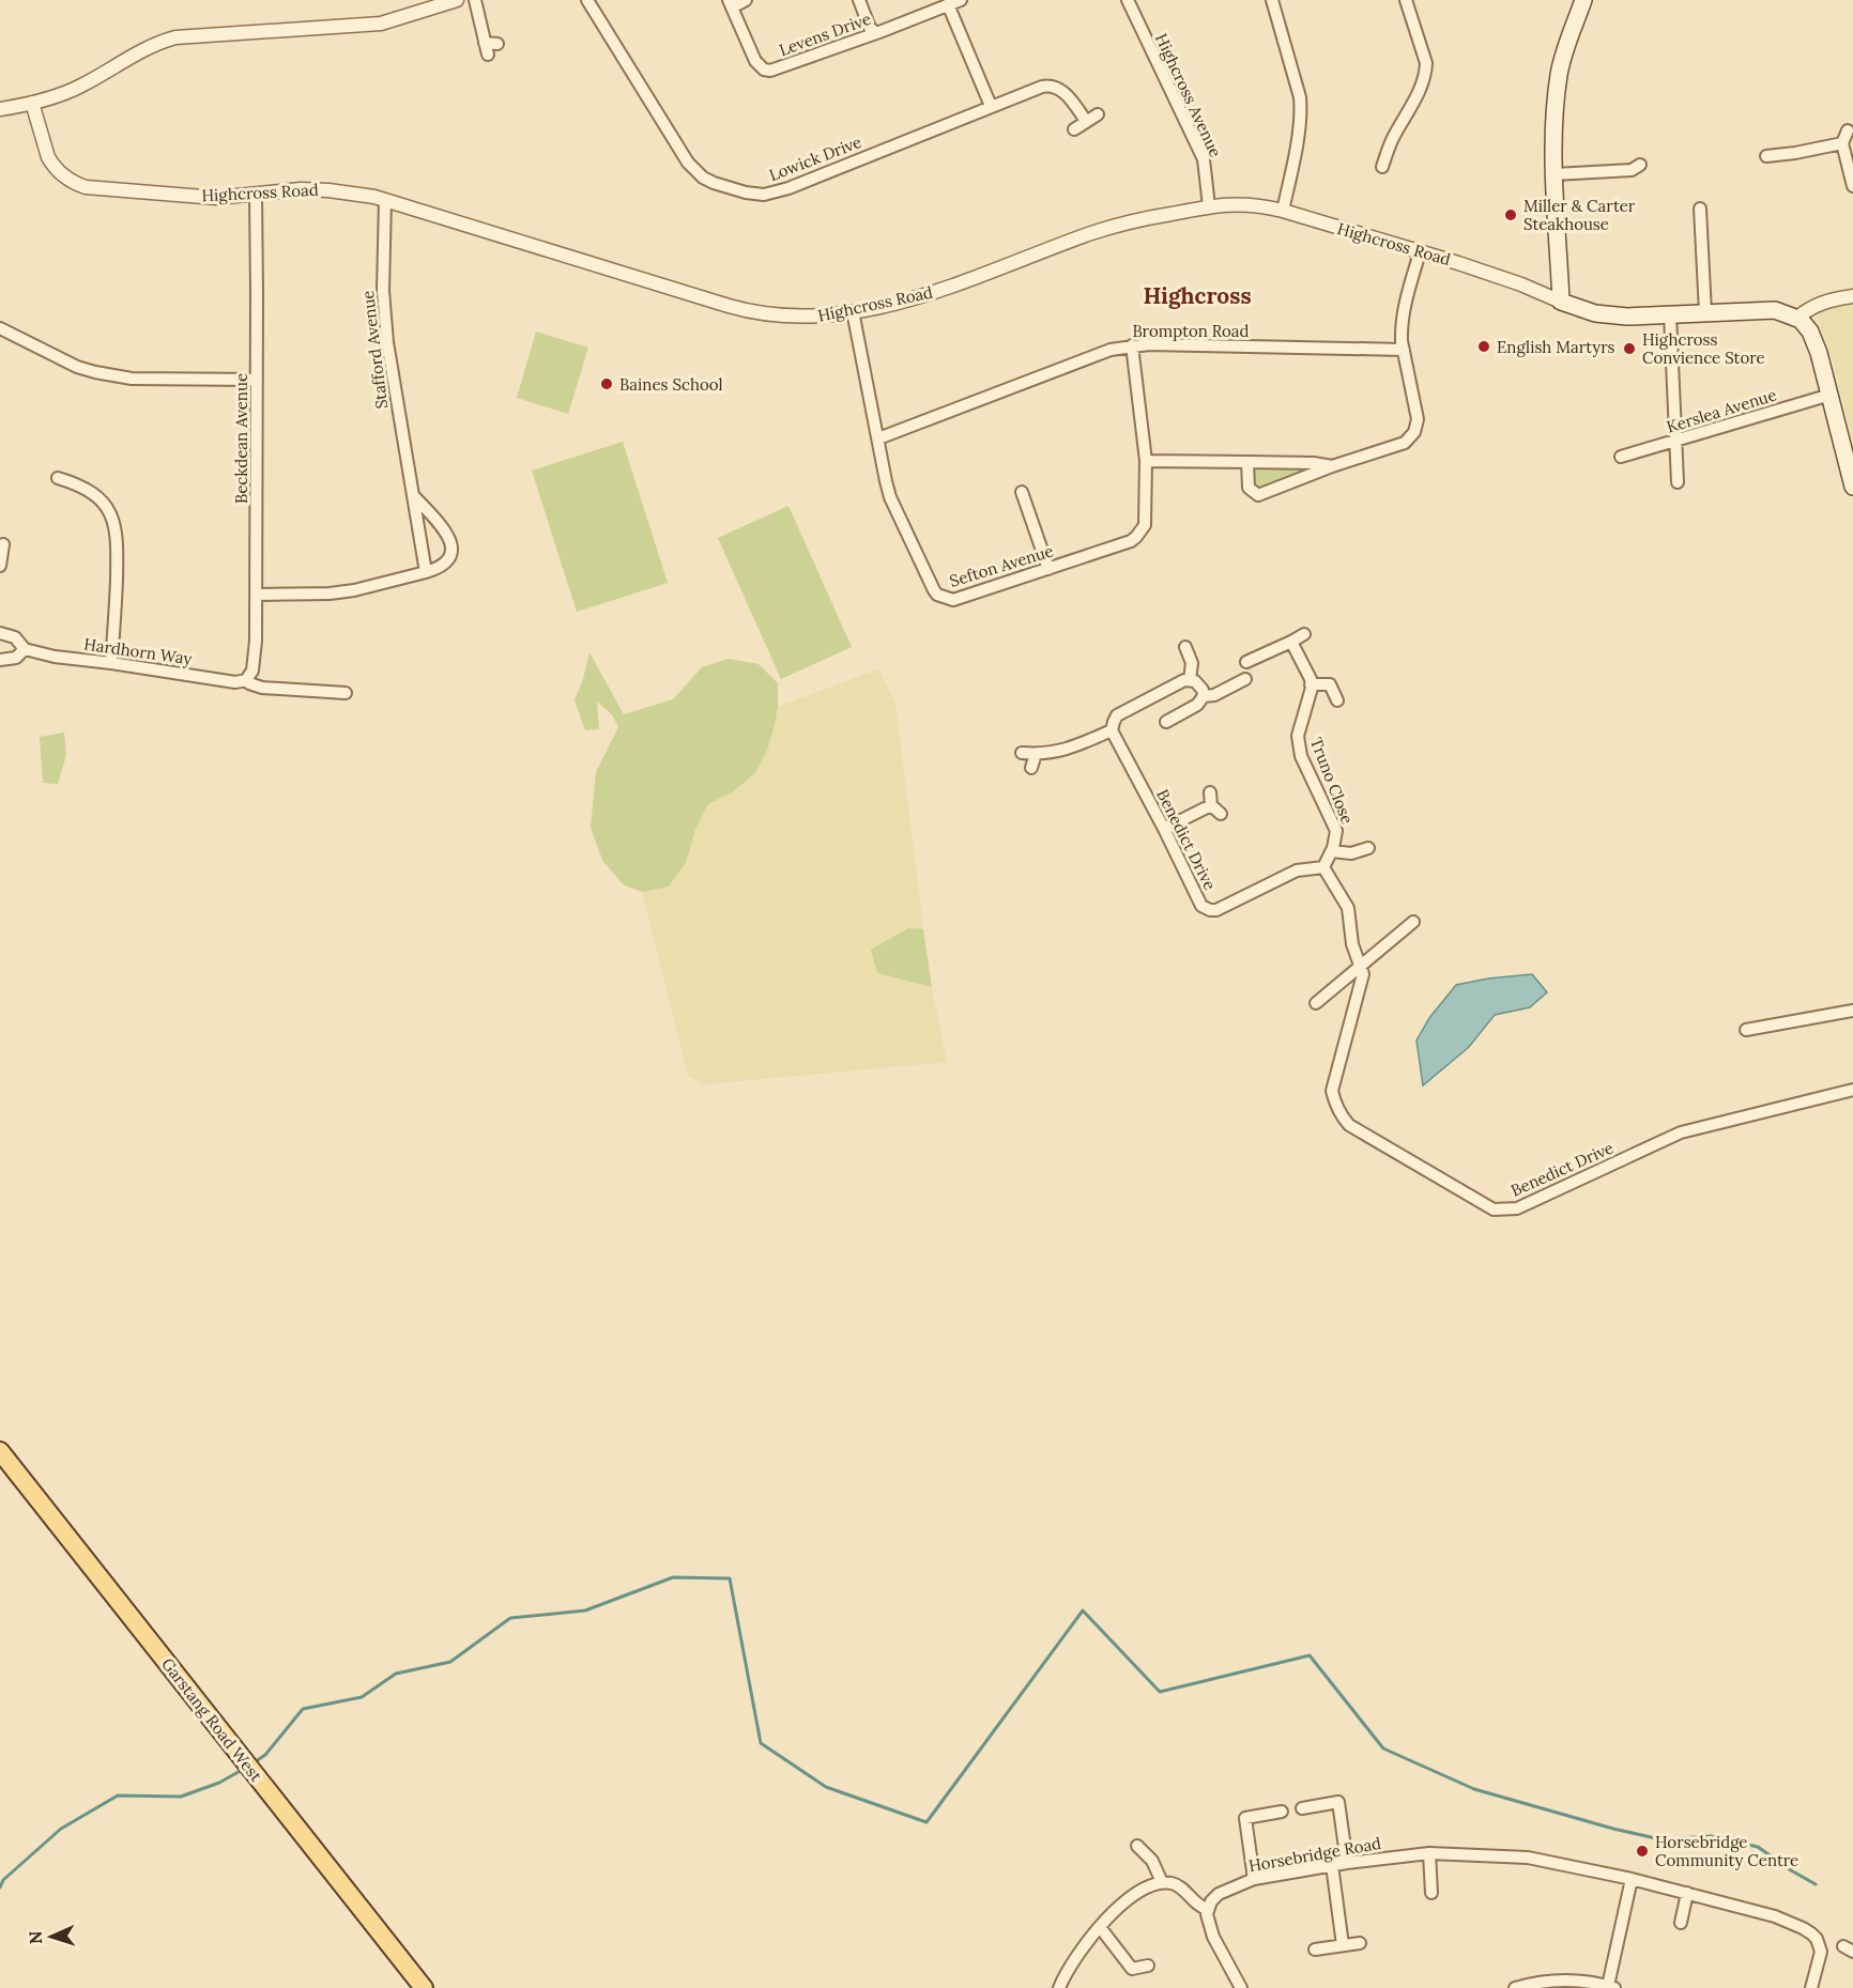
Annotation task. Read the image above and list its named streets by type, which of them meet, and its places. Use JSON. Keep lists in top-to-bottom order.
{
  "streets": {
    "main road": ["Highcross Road", "Garstang Road West"],
    "street": [
      "Levens Drive",
      "Highcross Avenue",
      "Lowick Drive",
      "Brompton Road",
      "Stafford Avenue",
      "Kerslea Avenue",
      "Beckdean Avenue",
      "Sefton Avenue",
      "Hardhorn Way",
      "Truno Close",
      "Benedict Drive",
      "Horsebridge Road"
    ]
  },
  "crossings": [
    ["Highcross Avenue", "Highcross Road"],
    ["Highcross Road", "Stafford Avenue"],
    ["Highcross Road", "Beckdean Avenue"],
    ["Highcross Road", "Sefton Avenue"],
    ["Brompton Road", "Sefton Avenue"],
    ["Beckdean Avenue", "Hardhorn Way"],
    ["Truno Close", "Benedict Drive"]
  ],
  "districts": ["Highcross"],
  "places": [
    "Miller & Carter Steakhouse",
    "English Martyrs",
    "Highcross Convience Store",
    "Baines School",
    "Horsebridge Community Centre"
  ],
  "north": "left"
}
